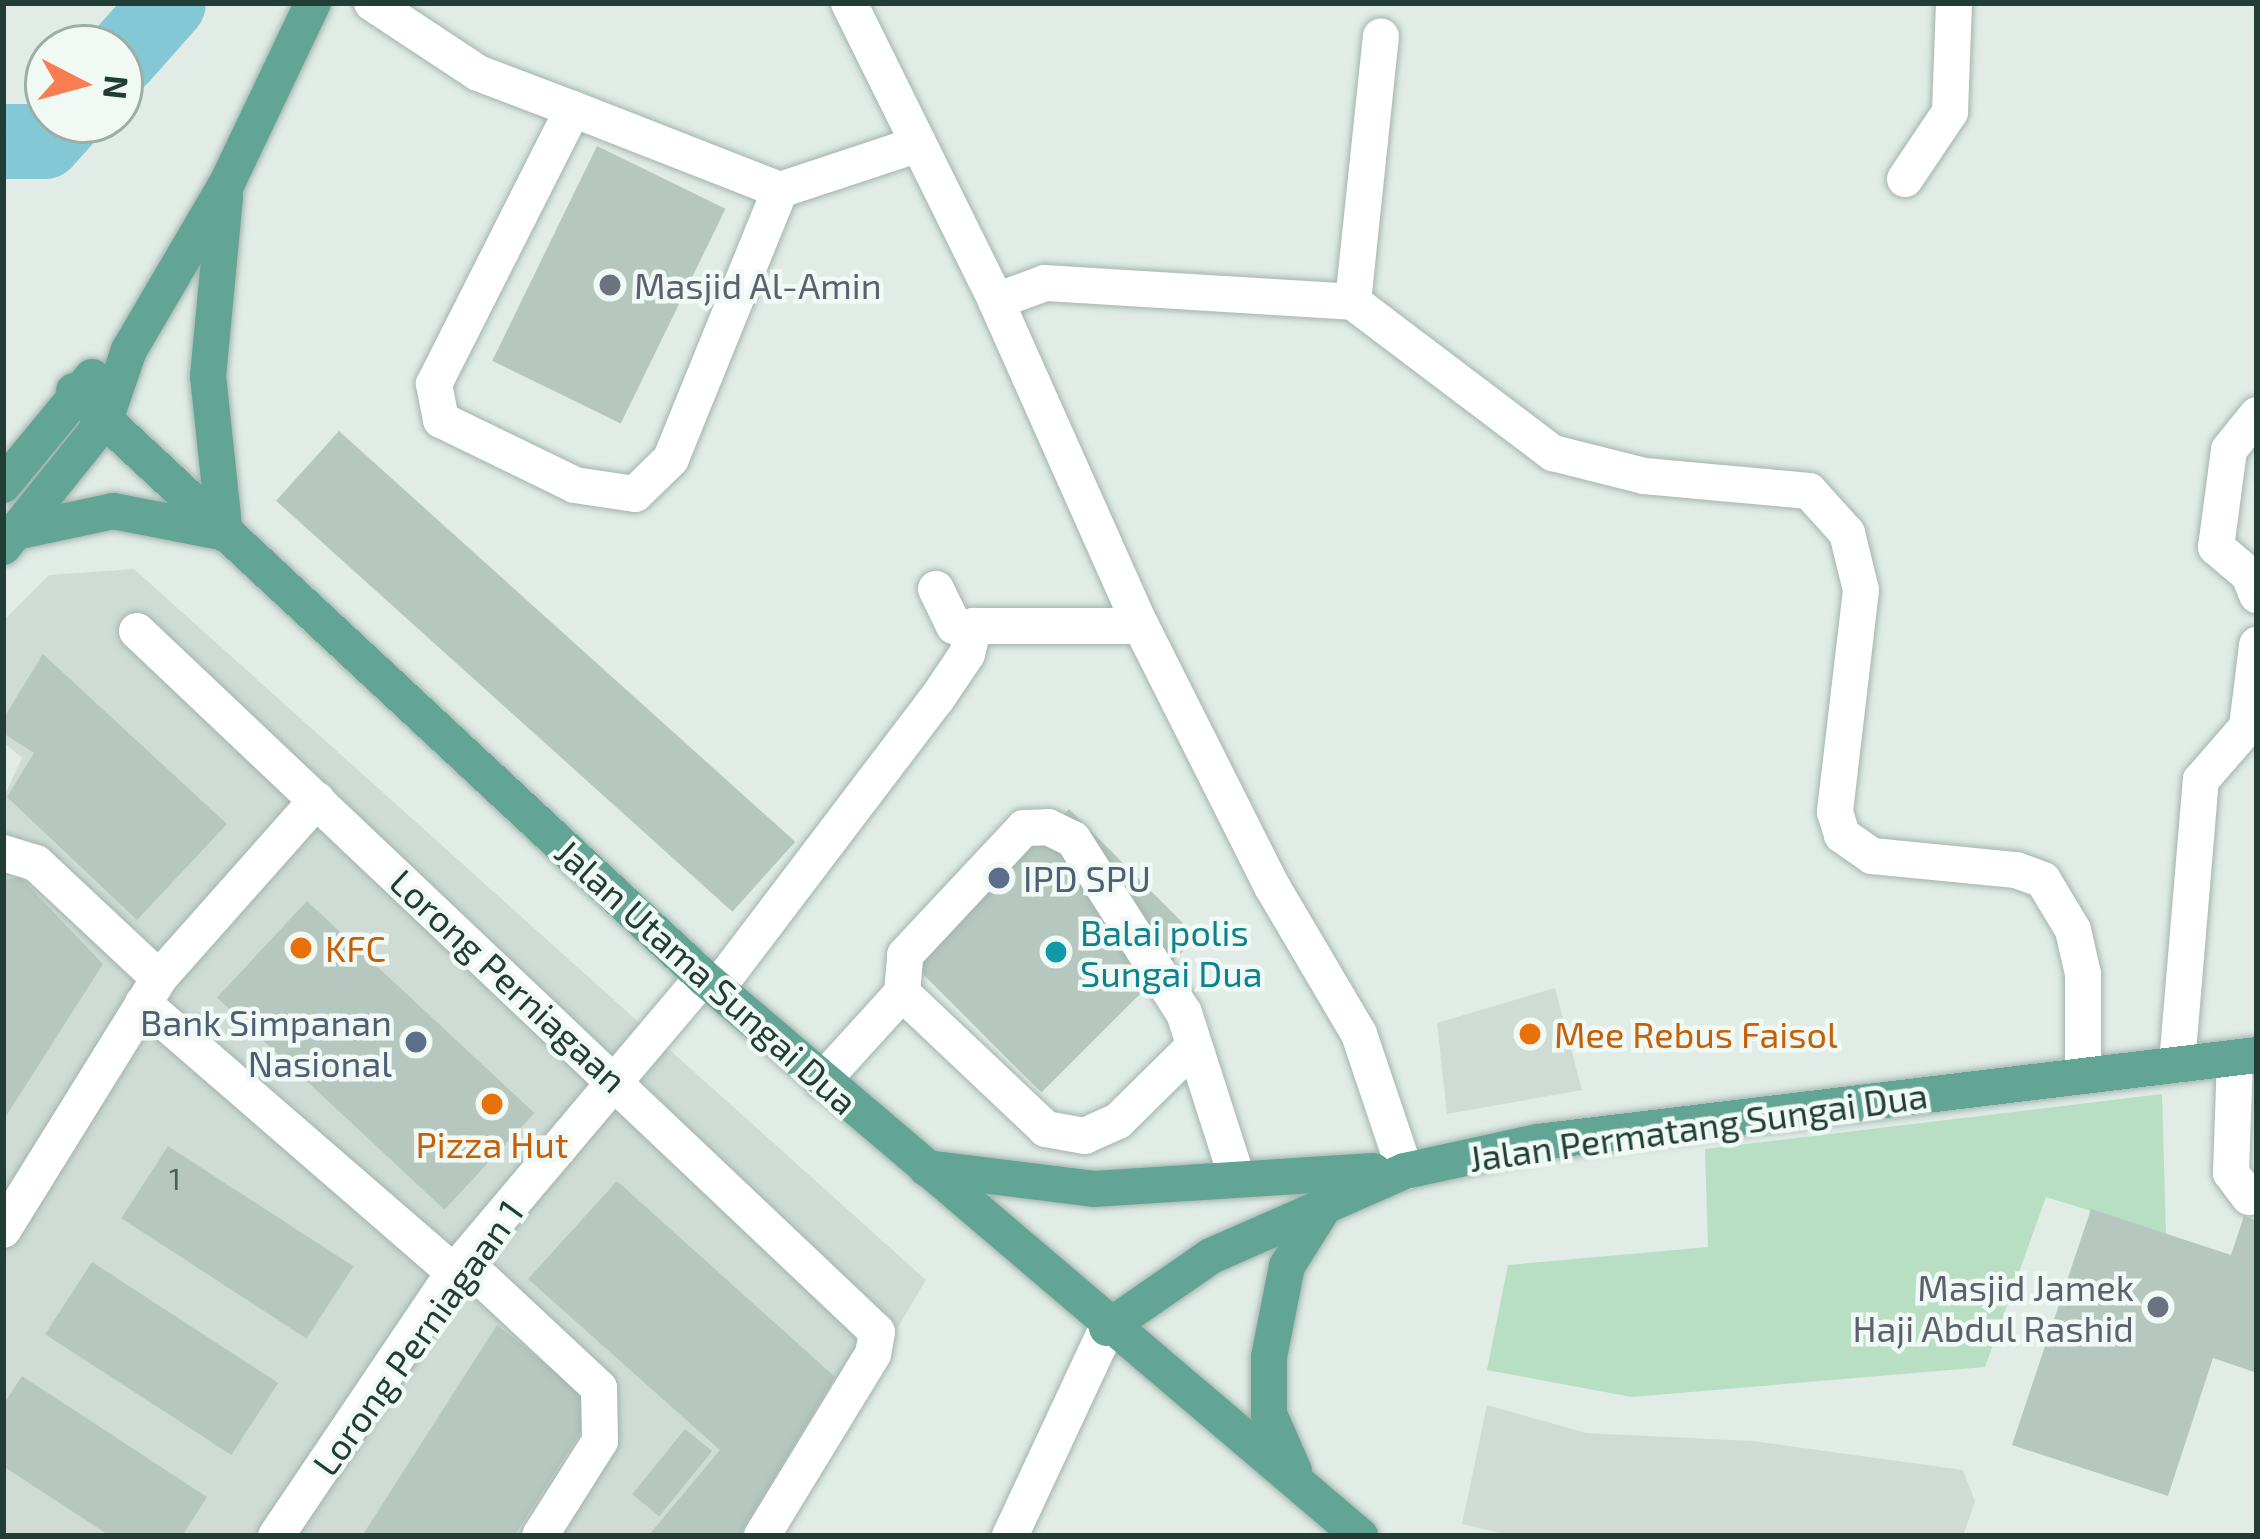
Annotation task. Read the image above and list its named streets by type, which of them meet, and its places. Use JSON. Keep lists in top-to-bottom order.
{
  "streets": {
    "main road": ["Jalan Utama Sungai Dua", "Jalan Permatang Sungai Dua"],
    "street": ["Lorong Perniagaan", "Lorong Perniagaan 1"]
  },
  "crossings": [
    ["Jalan Utama Sungai Dua", "Jalan Permatang Sungai Dua"],
    ["Jalan Utama Sungai Dua", "Lorong Perniagaan 1"],
    ["Lorong Perniagaan", "Lorong Perniagaan 1"]
  ],
  "places": [
    "Masjid Al-Amin",
    "IPD SPU",
    "KFC",
    "Balai polis Sungai Dua",
    "Mee Rebus Faisol",
    "Bank Simpanan Nasional",
    "Pizza Hut",
    "Masjid Jamek Haji Abdul Rashid"
  ],
  "house_numbers": ["1"],
  "north": "right"
}
